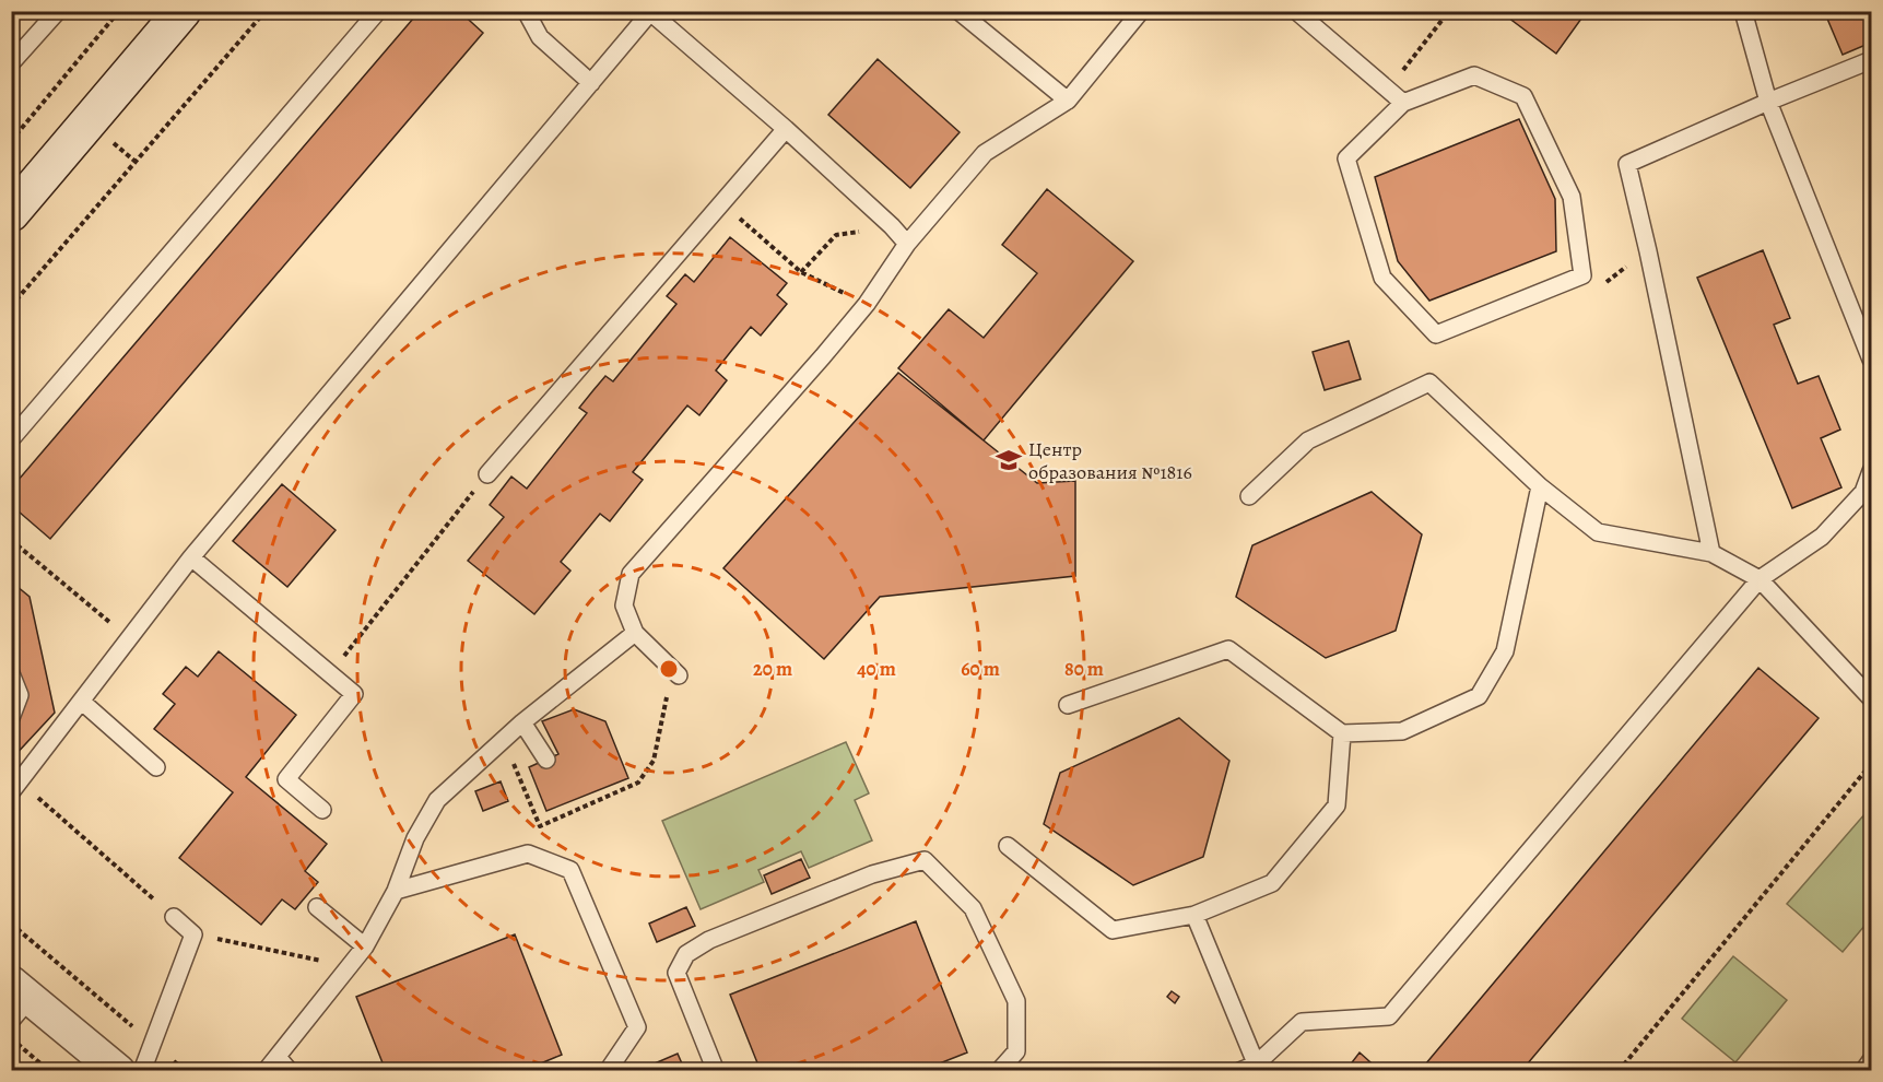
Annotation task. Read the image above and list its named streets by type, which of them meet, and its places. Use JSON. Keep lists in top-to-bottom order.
{
  "places": {
    "school or university": ["Центр образования №1816"]
  },
  "rings": [
    "20 m",
    "40 m",
    "60 m",
    "80 m"
  ]
}
